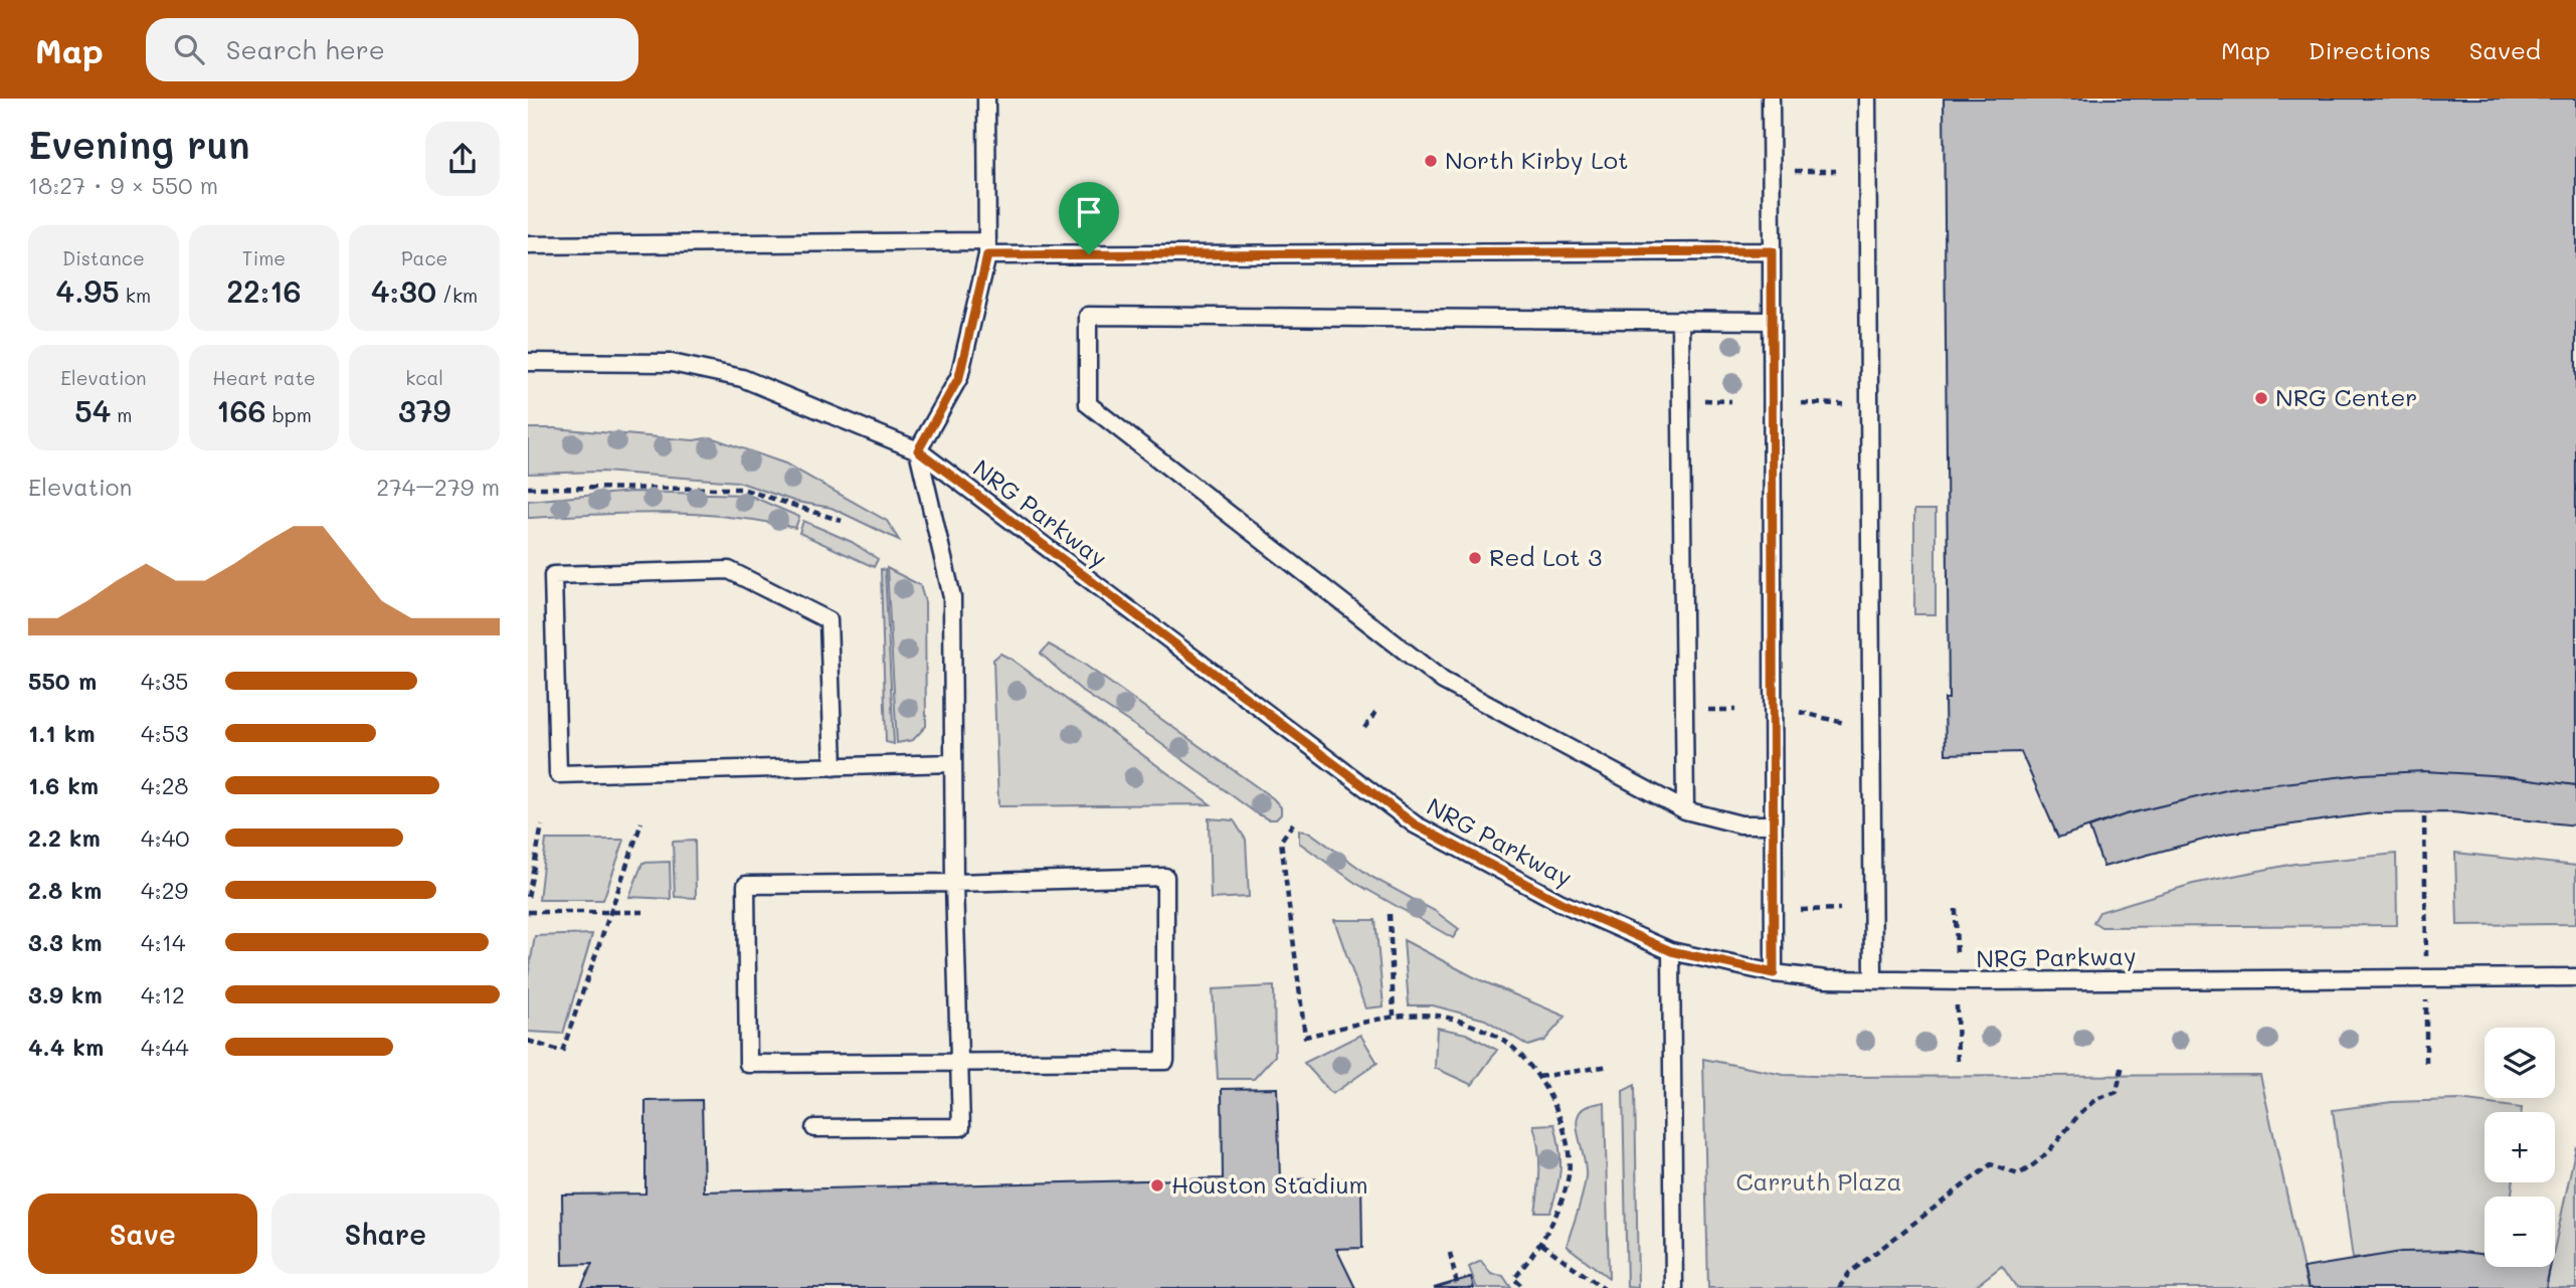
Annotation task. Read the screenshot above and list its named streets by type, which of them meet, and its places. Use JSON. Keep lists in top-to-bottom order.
{
  "streets": {
    "lane": ["NRG Parkway"]
  },
  "parks": ["Carruth Plaza"],
  "places": [
    "North Kirby Lot",
    "NRG Center",
    "Red Lot 3",
    "Houston Stadium"
  ],
  "page": {
    "header": "Map",
    "search": "Search here",
    "nav": ["Map", "Directions", "Saved"],
    "heading": ["Evening run", "18:27 · 9 × 550 m"],
    "stats": [
      ["Distance", "4.95 km"],
      ["Time", "22:16"],
      ["Pace", "4:30 /km"],
      ["Elevation", "54 m"],
      ["Heart rate", "166 bpm"],
      ["kcal", "379"]
    ],
    "chart": ["Elevation", "274–279 m"],
    "list": [
      {
        "name": "550 m",
        "note": "4:35"
      },
      {
        "name": "1.1 km",
        "note": "4:53"
      },
      {
        "name": "1.6 km",
        "note": "4:28"
      },
      {
        "name": "2.2 km",
        "note": "4:40"
      },
      {
        "name": "2.8 km",
        "note": "4:29"
      },
      {
        "name": "3.3 km",
        "note": "4:14"
      },
      {
        "name": "3.9 km",
        "note": "4:12"
      },
      {
        "name": "4.4 km",
        "note": "4:44"
      }
    ],
    "map_buttons": ["+", "−"],
    "buttons": ["Save", "Share"]
  }
}
